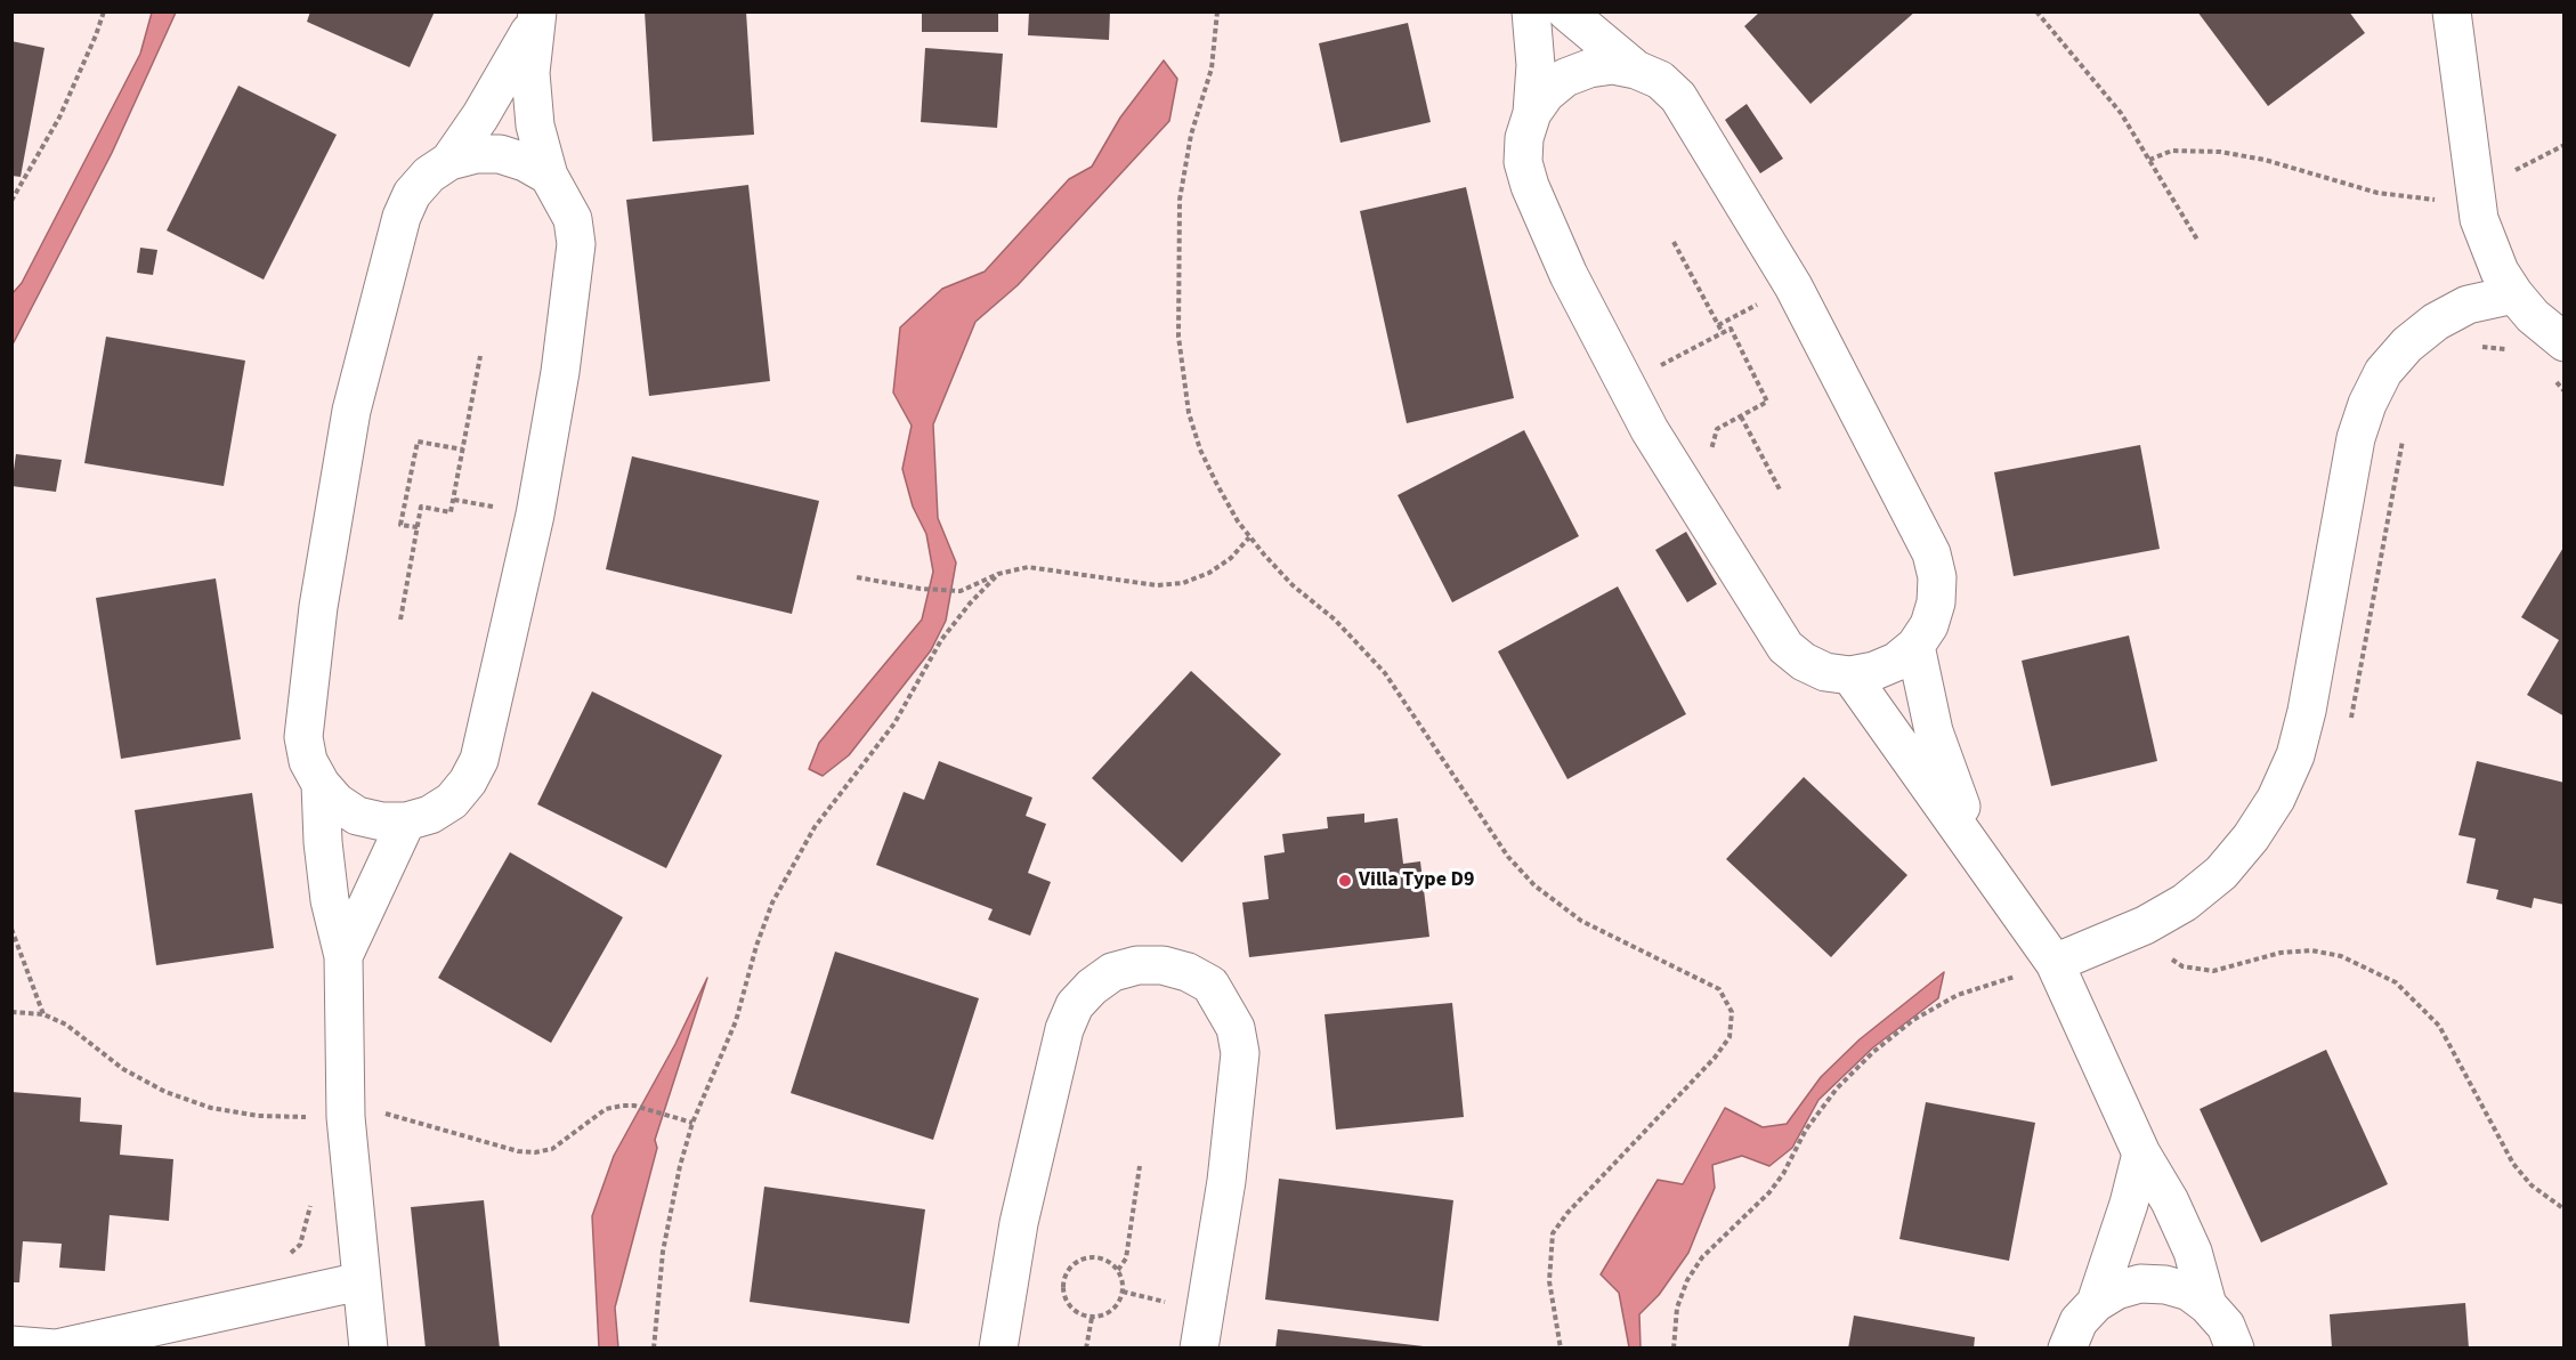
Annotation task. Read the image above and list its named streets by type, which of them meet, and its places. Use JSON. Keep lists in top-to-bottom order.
{
  "places": ["Villa Type D9"]
}
